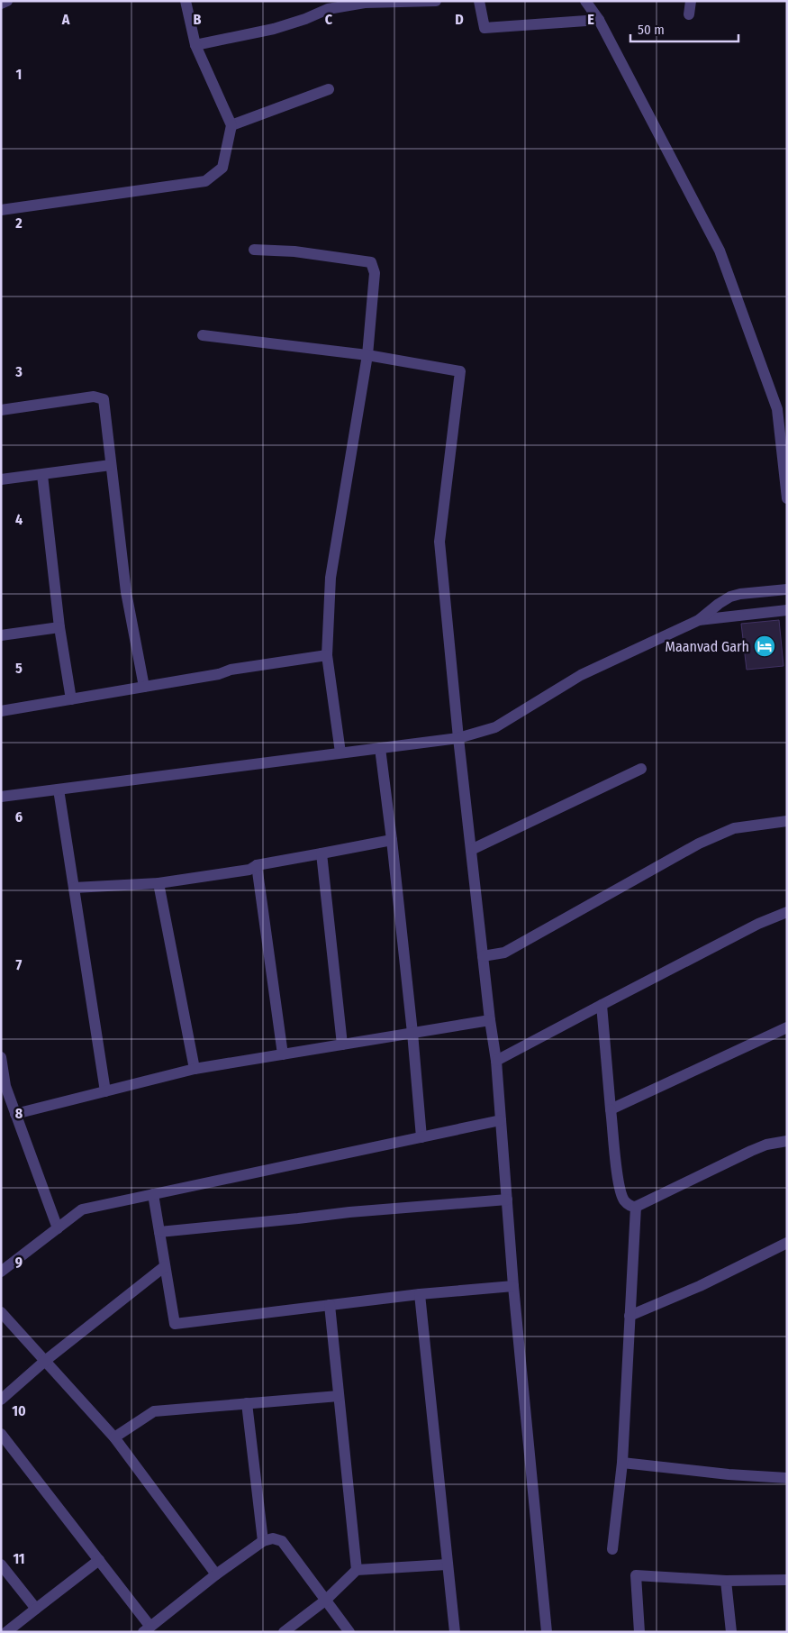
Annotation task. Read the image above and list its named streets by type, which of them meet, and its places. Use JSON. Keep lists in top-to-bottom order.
{
  "places": {
    "hotel": ["Maanvad Garh"]
  },
  "scale_bar": "50 m",
  "grid": {
    "columns": [
      "A",
      "B",
      "C",
      "D",
      "E"
    ],
    "rows": [
      "1",
      "2",
      "3",
      "4",
      "5",
      "6",
      "7",
      "8",
      "9",
      "10",
      "11"
    ]
  }
}
